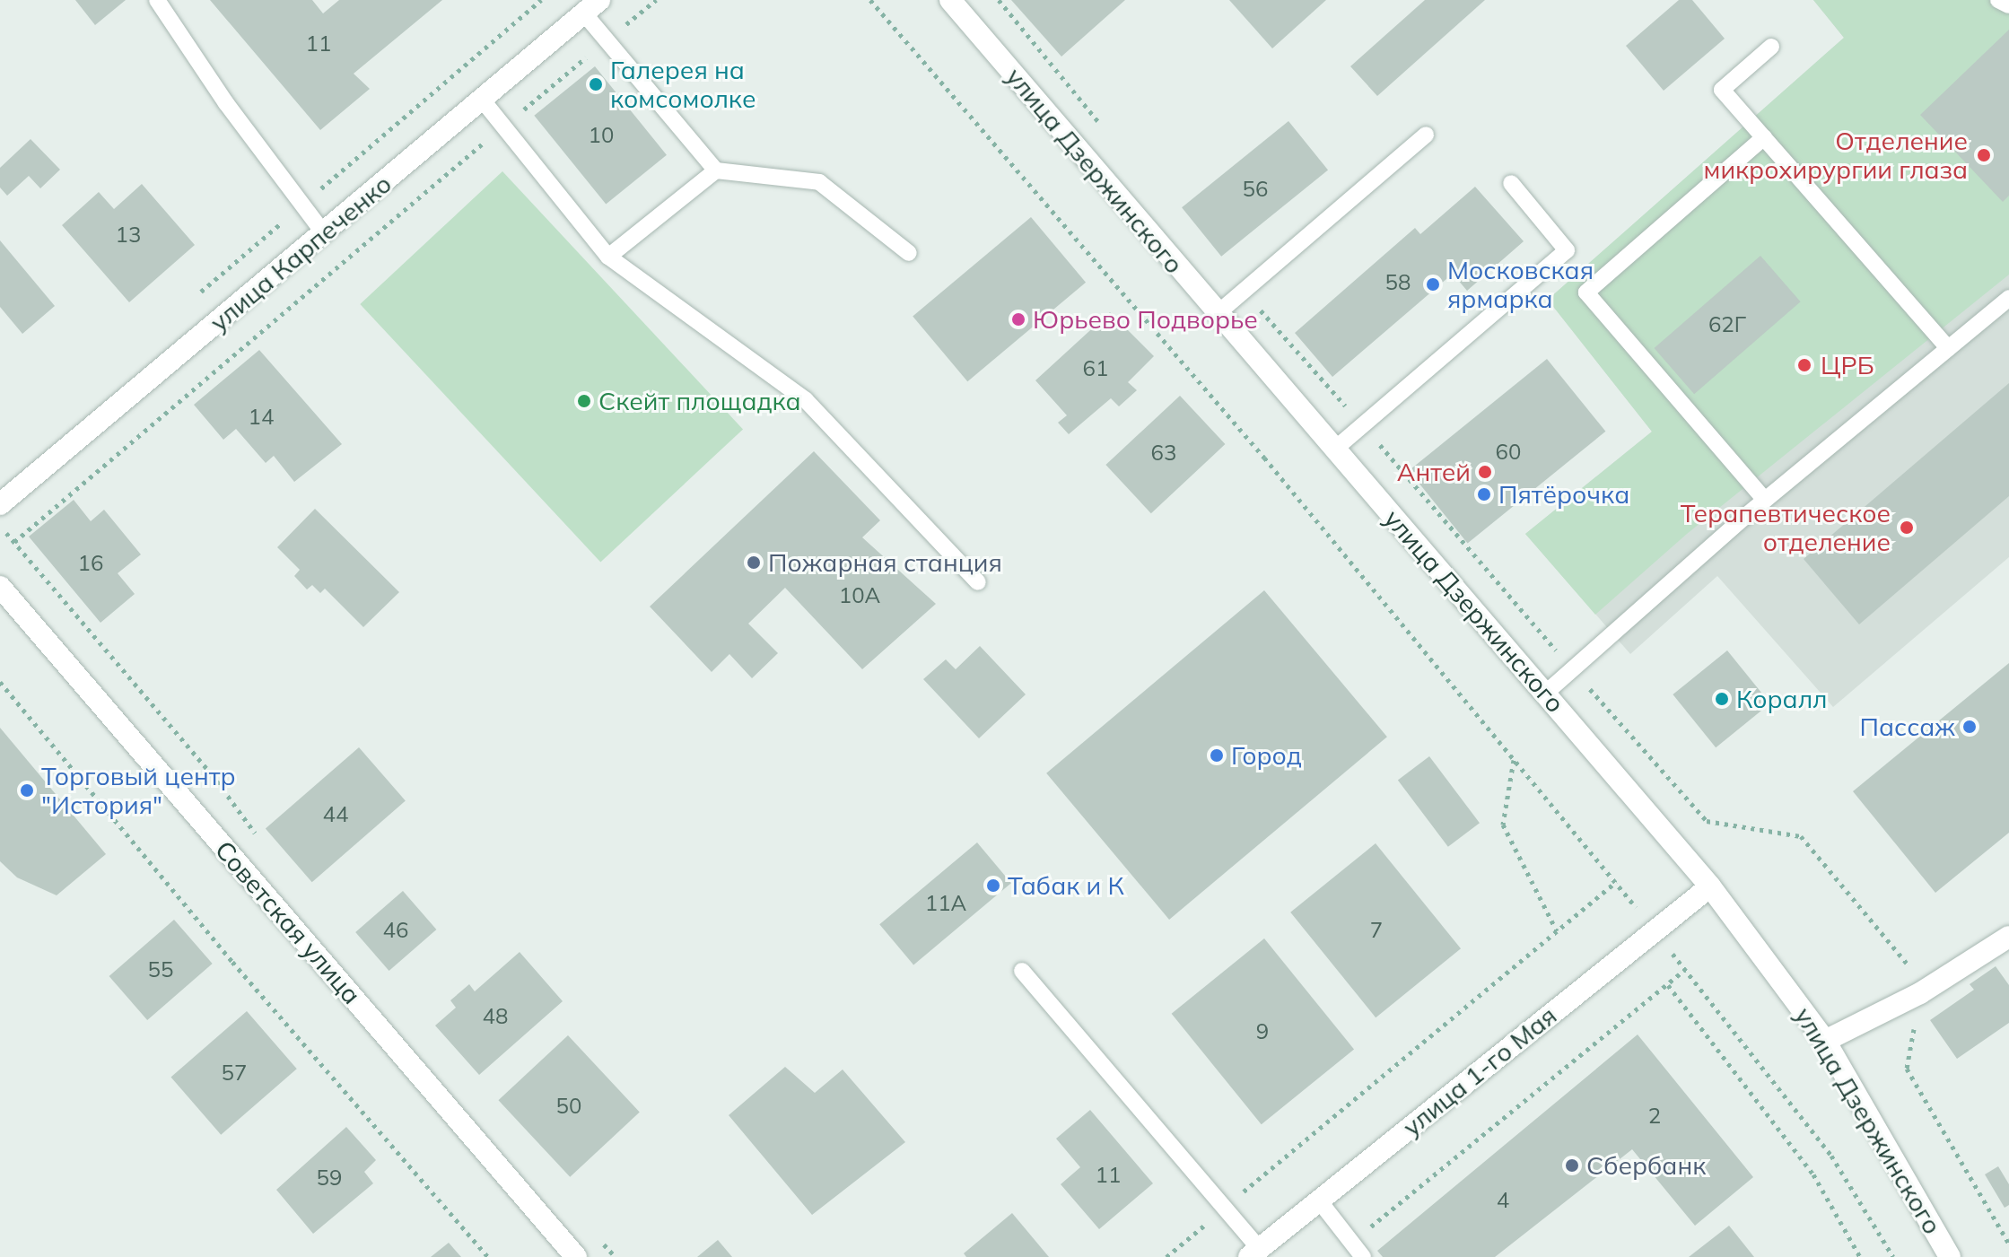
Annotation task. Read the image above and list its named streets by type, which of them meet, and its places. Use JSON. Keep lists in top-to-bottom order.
{
  "streets": {
    "main road": [
      "улица Дзержинского",
      "улица Карпеченко",
      "Советская улица",
      "улица 1-го Мая"
    ]
  },
  "crossings": [
    ["улица Дзержинского", "улица 1-го Мая"]
  ],
  "places": [
    "Галерея на комсомолке",
    "Отделение микрохирургии глаза",
    "Московская ярмарка",
    "Юрьево Подворье",
    "ЦРБ",
    "Скейт площадка",
    "Антей",
    "Пятёрочка",
    "Терапевтическое отделение",
    "Пожарная станция",
    "Коралл",
    "Пассаж",
    "Город",
    "Торговый центр \"История\"",
    "Табак и К",
    "Сбербанк"
  ],
  "house_numbers": [
    "11",
    "10",
    "56",
    "13",
    "58",
    "62Г",
    "61",
    "14",
    "60",
    "63",
    "16",
    "10А",
    "44",
    "11А",
    "46",
    "7",
    "55",
    "48",
    "9",
    "57",
    "50",
    "2",
    "11",
    "59",
    "4"
  ]
}
